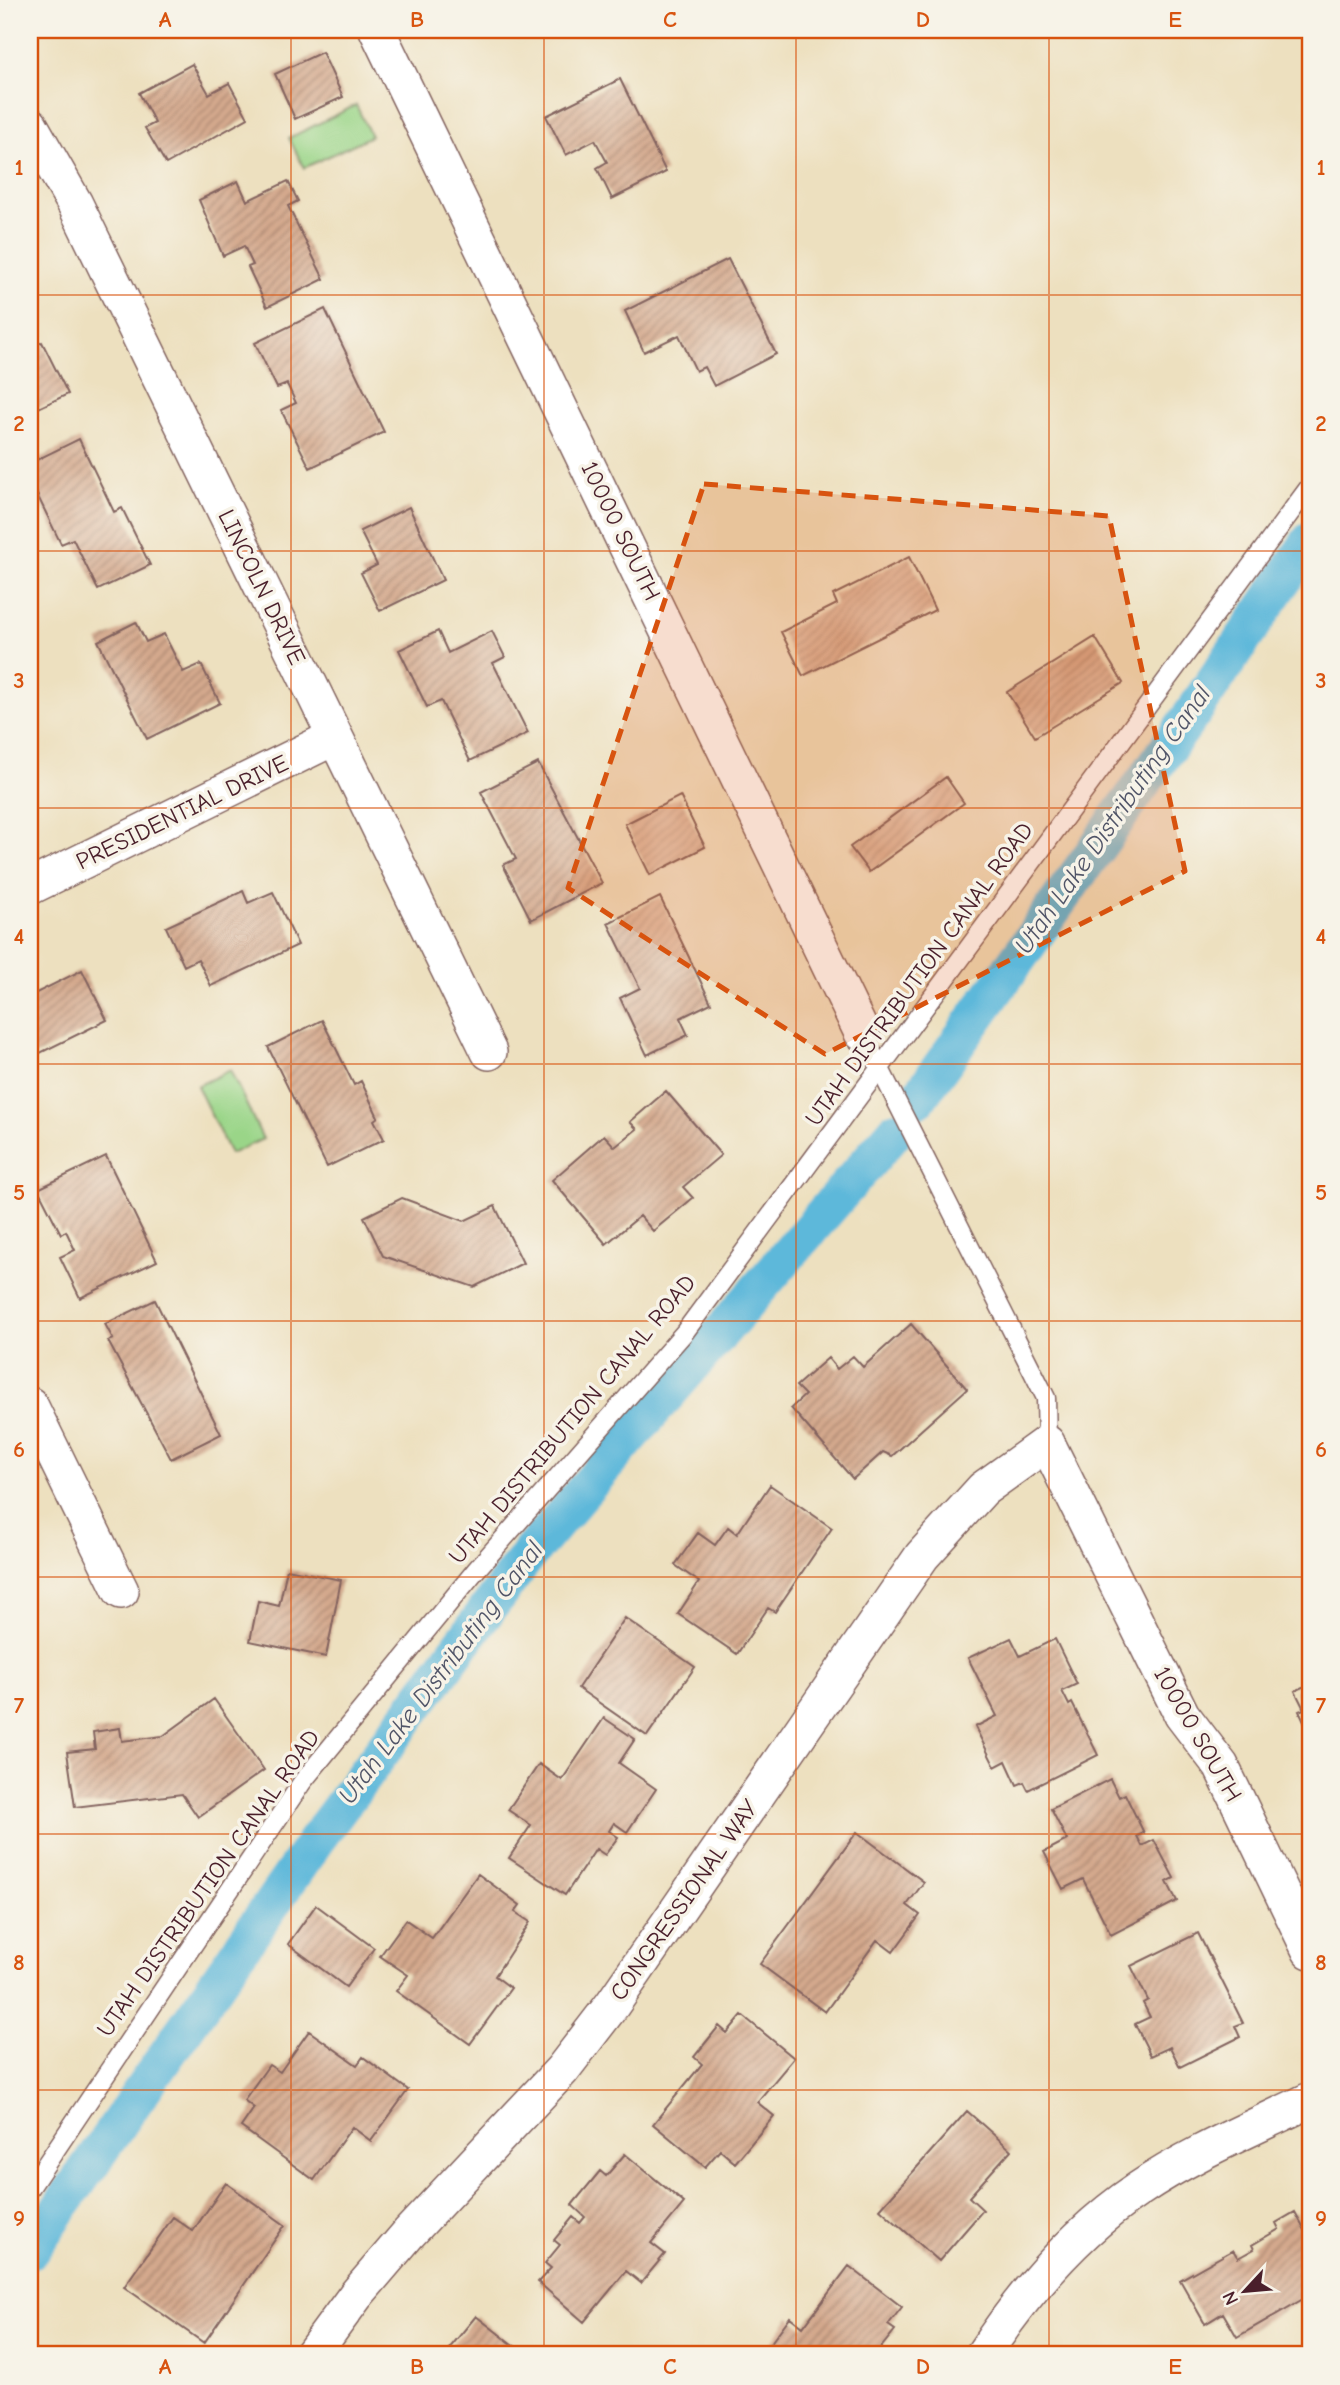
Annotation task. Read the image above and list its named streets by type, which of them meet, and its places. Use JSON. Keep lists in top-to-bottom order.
{
  "streets": {
    "street": [
      "10000 SOUTH",
      "LINCOLN DRIVE",
      "PRESIDENTIAL DRIVE",
      "CONGRESSIONAL WAY"
    ],
    "lane": ["UTAH DISTRIBUTION CANAL ROAD"]
  },
  "crossings": [
    ["10000 SOUTH", "CONGRESSIONAL WAY"],
    ["LINCOLN DRIVE", "PRESIDENTIAL DRIVE"]
  ],
  "water": ["Utah Lake Distributing Canal"],
  "north": "bottom left",
  "grid": {
    "columns": [
      "A",
      "B",
      "C",
      "D",
      "E"
    ],
    "rows": [
      "1",
      "2",
      "3",
      "4",
      "5",
      "6",
      "7",
      "8",
      "9"
    ]
  }
}
